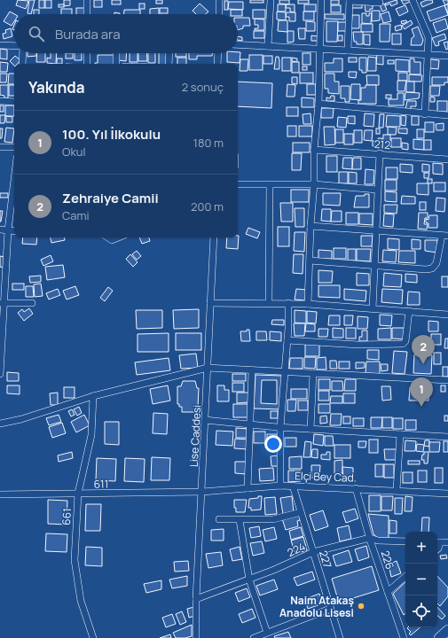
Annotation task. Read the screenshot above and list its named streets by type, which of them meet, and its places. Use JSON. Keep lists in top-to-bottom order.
{
  "streets": {
    "street": [
      "212",
      "Lise Caddesi",
      "Elçi Bey Cad.",
      "611",
      "661",
      "224",
      "227",
      "226"
    ]
  },
  "crossings": [
    ["Lise Caddesi", "Elçi Bey Cad."],
    ["Lise Caddesi", "611"],
    ["Lise Caddesi", "224"],
    ["Elçi Bey Cad.", "611"],
    ["Elçi Bey Cad.", "227"],
    ["Elçi Bey Cad.", "226"],
    ["611", "661"],
    ["224", "227"],
    ["224", "226"]
  ],
  "places": ["Naim Atakaş Anadolu Lisesi"],
  "page": {
    "search": "Burada ara",
    "heading": ["Yakında", "2 sonuç"],
    "list": [
      {
        "mark": "1",
        "name": "100. Yıl İlkokulu",
        "note": "Okul",
        "value": "180 m"
      },
      {
        "mark": "2",
        "name": "Zehraiye Camii",
        "note": "Cami",
        "value": "200 m"
      }
    ],
    "pins": ["2", "1"],
    "map_buttons": ["+", "−"]
  }
}
